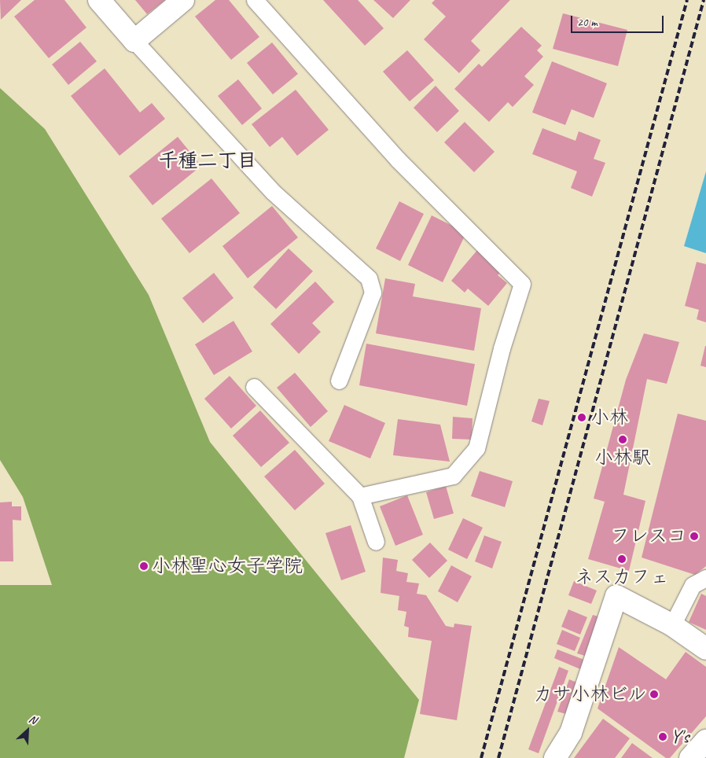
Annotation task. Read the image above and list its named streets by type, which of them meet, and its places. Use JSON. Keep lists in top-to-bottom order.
{
  "districts": ["千種二丁目"],
  "places": [
    "小林",
    "小林駅",
    "フレスコ",
    "ネスカフェ",
    "小林聖心女子学院",
    "カサ小林ビル",
    "Y's"
  ],
  "scale_bar": "20 m",
  "north": "top right"
}
